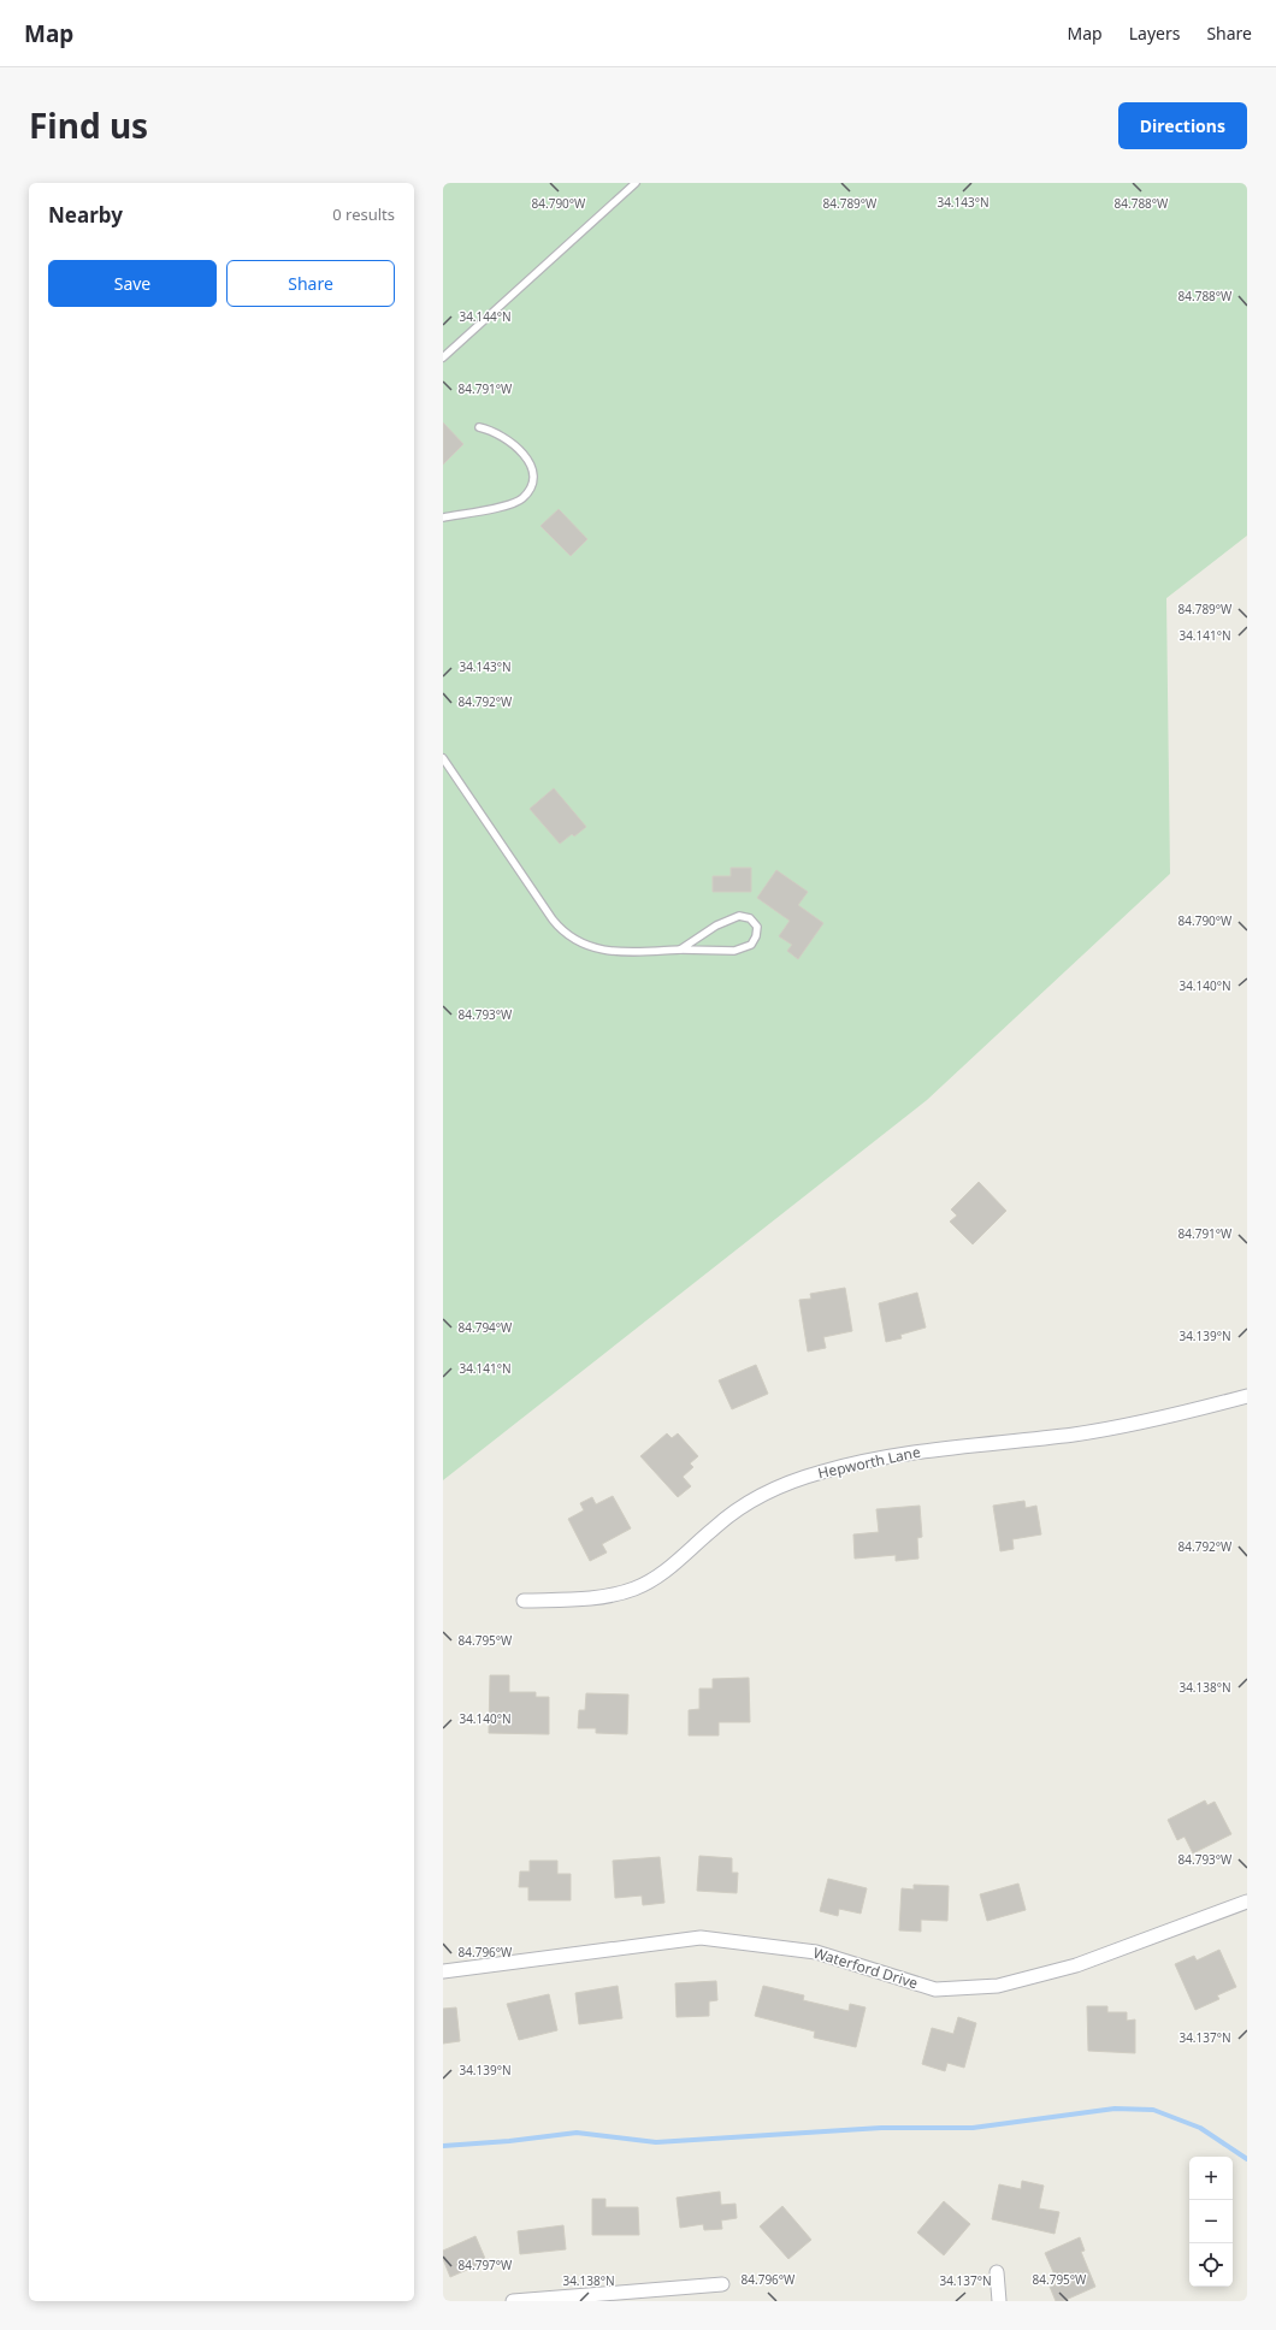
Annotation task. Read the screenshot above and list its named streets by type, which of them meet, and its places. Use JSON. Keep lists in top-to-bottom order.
{
  "streets": {
    "street": ["Hepworth Lane", "Waterford Drive"]
  },
  "page": {
    "header": "Map",
    "nav": ["Map", "Layers", "Share"],
    "title": "Find us",
    "buttons": [
      "Directions",
      ["Save", "Share"]
    ],
    "heading": ["Nearby", "0 results"],
    "map_buttons": ["+", "−"]
  },
  "coordinates": [
    "34.143°N",
    "84.790°W",
    "84.789°W",
    "84.788°W",
    "34.144°N",
    "84.791°W",
    "34.141°N",
    "84.792°W",
    "34.140°N",
    "84.793°W",
    "84.794°W",
    "34.139°N",
    "84.795°W",
    "34.138°N",
    "84.796°W",
    "34.137°N",
    "84.797°W"
  ]
}
